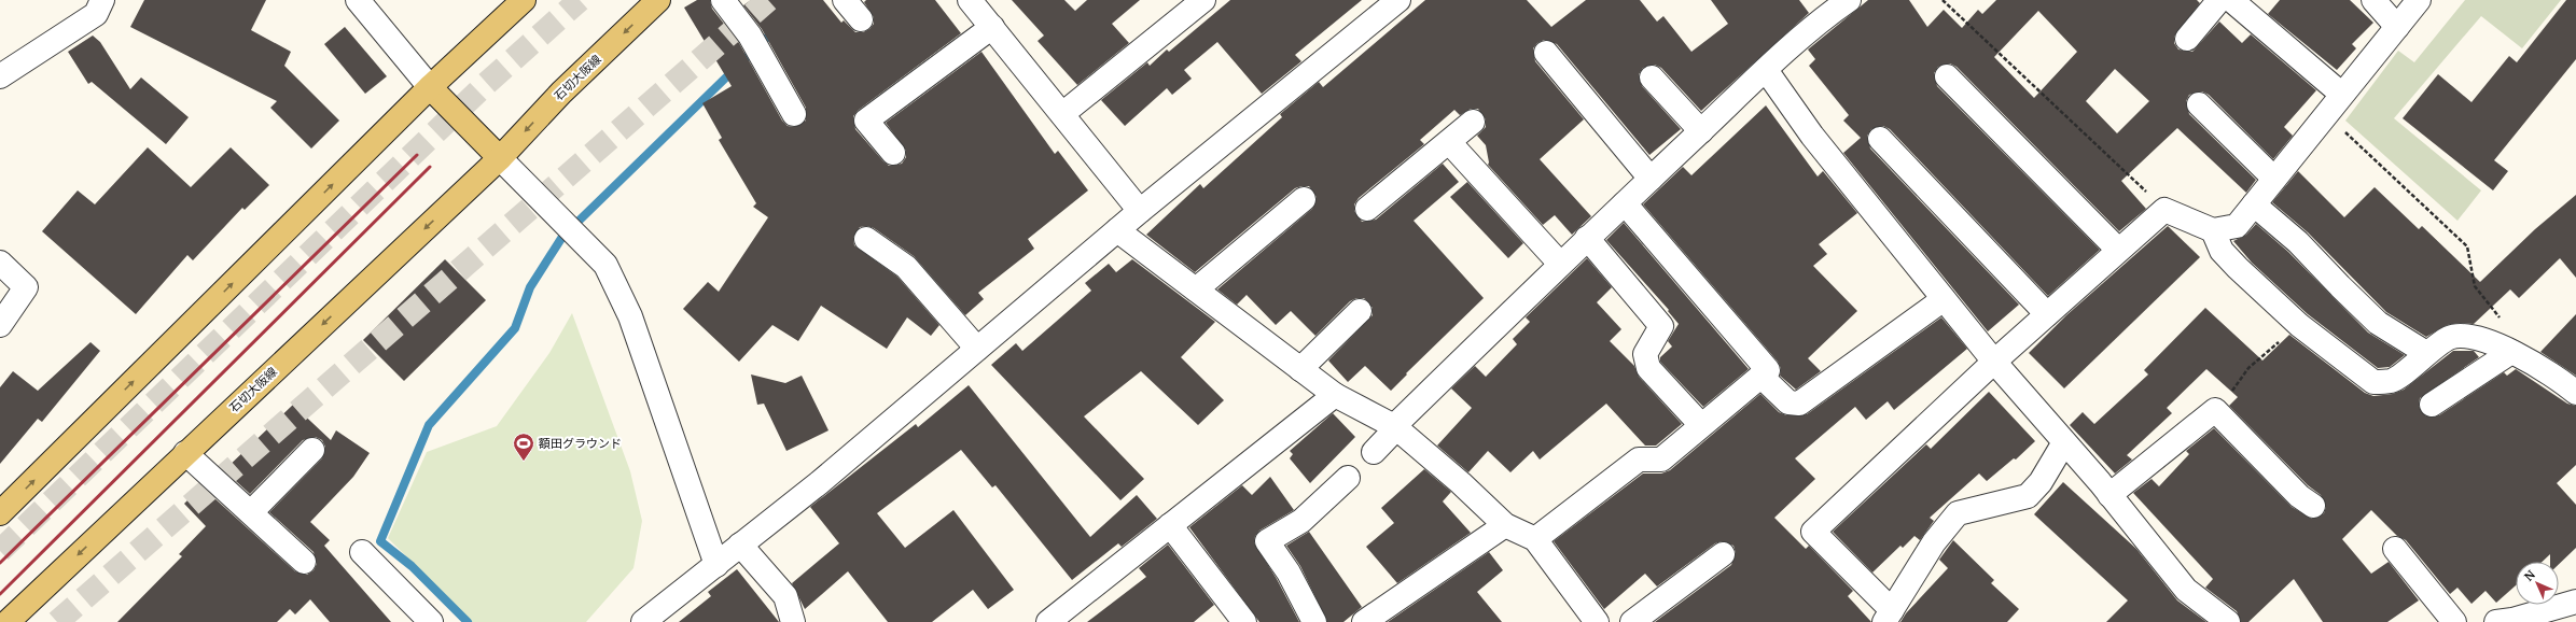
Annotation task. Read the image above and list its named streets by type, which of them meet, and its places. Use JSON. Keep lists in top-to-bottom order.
{
  "streets": {
    "main road": ["石切大阪線"]
  },
  "places": {
    "sports": ["額田グラウンド"]
  },
  "north": "top left"
}
